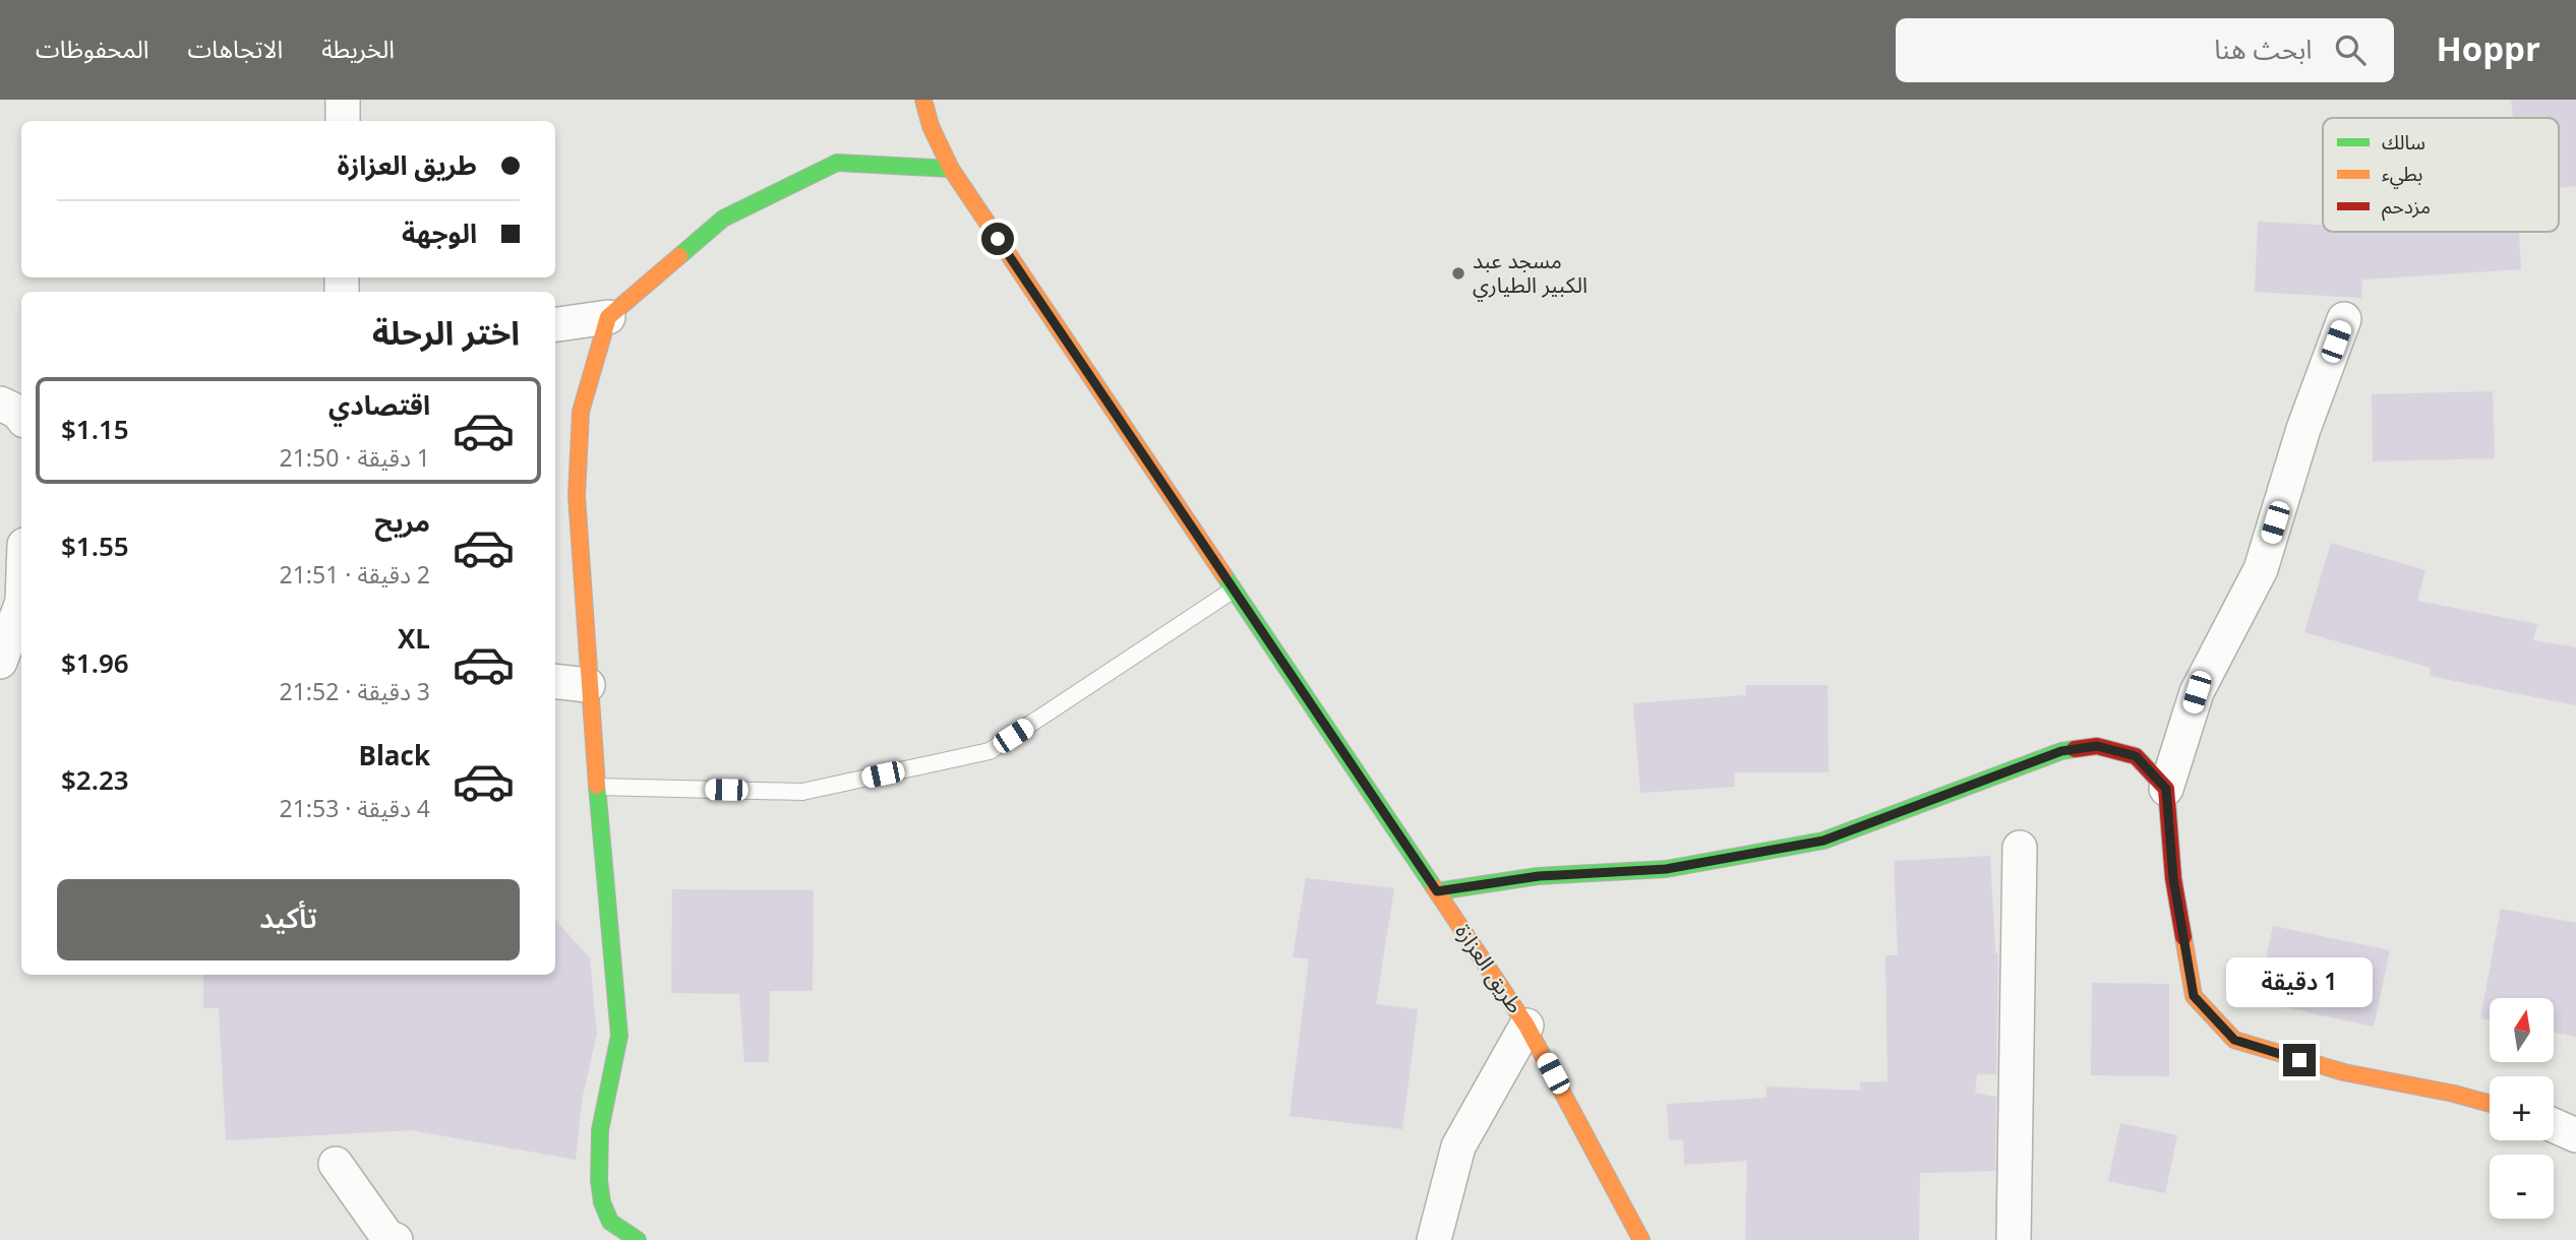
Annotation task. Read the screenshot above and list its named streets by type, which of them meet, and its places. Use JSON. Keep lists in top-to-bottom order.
{
  "streets": {
    "street": ["طريق العزازة"]
  },
  "places": ["مسجد عبد الكبير الطياري"],
  "legend": ["سالك", "بطيء", "مزدحم"],
  "north": "top",
  "page": {
    "header": "Hoppr",
    "search": "ابحث هنا",
    "nav": ["الخريطة", "الاتجاهات", "المحفوظات"],
    "banner": ["طريق العزازة", "الوجهة"],
    "heading": "اختر الرحلة",
    "list": [
      {
        "name": "اقتصادي",
        "note": "1 دقيقة · 21:50",
        "value": "$1.15"
      },
      {
        "name": "مريح",
        "note": "2 دقيقة · 21:51",
        "value": "$1.55"
      },
      {
        "name": "XL",
        "note": "3 دقيقة · 21:52",
        "value": "$1.96"
      },
      {
        "name": "Black",
        "note": "4 دقيقة · 21:53",
        "value": "$2.23"
      }
    ],
    "buttons": "تأكيد",
    "bubble": "1 دقيقة",
    "map_buttons": ["+", "−"]
  }
}
